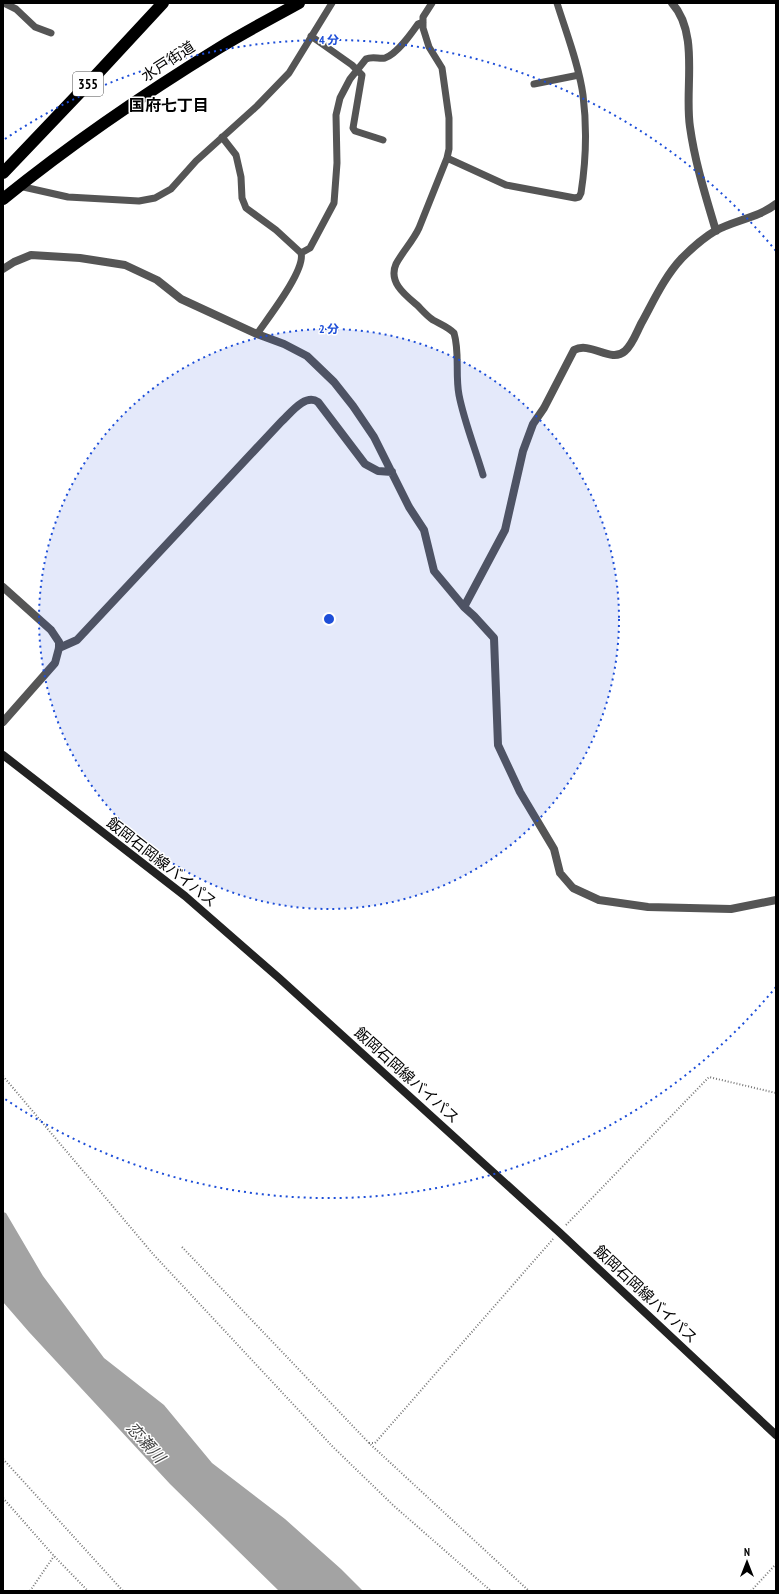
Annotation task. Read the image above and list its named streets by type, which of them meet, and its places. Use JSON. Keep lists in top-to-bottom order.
{
  "streets": {
    "highway": ["水戸街道", "355"],
    "main road": ["飯岡石岡線バイパス"]
  },
  "districts": ["国府七丁目"],
  "water": ["恋瀬川"],
  "north": "top",
  "rings": ["4 分", "2 分"]
}
